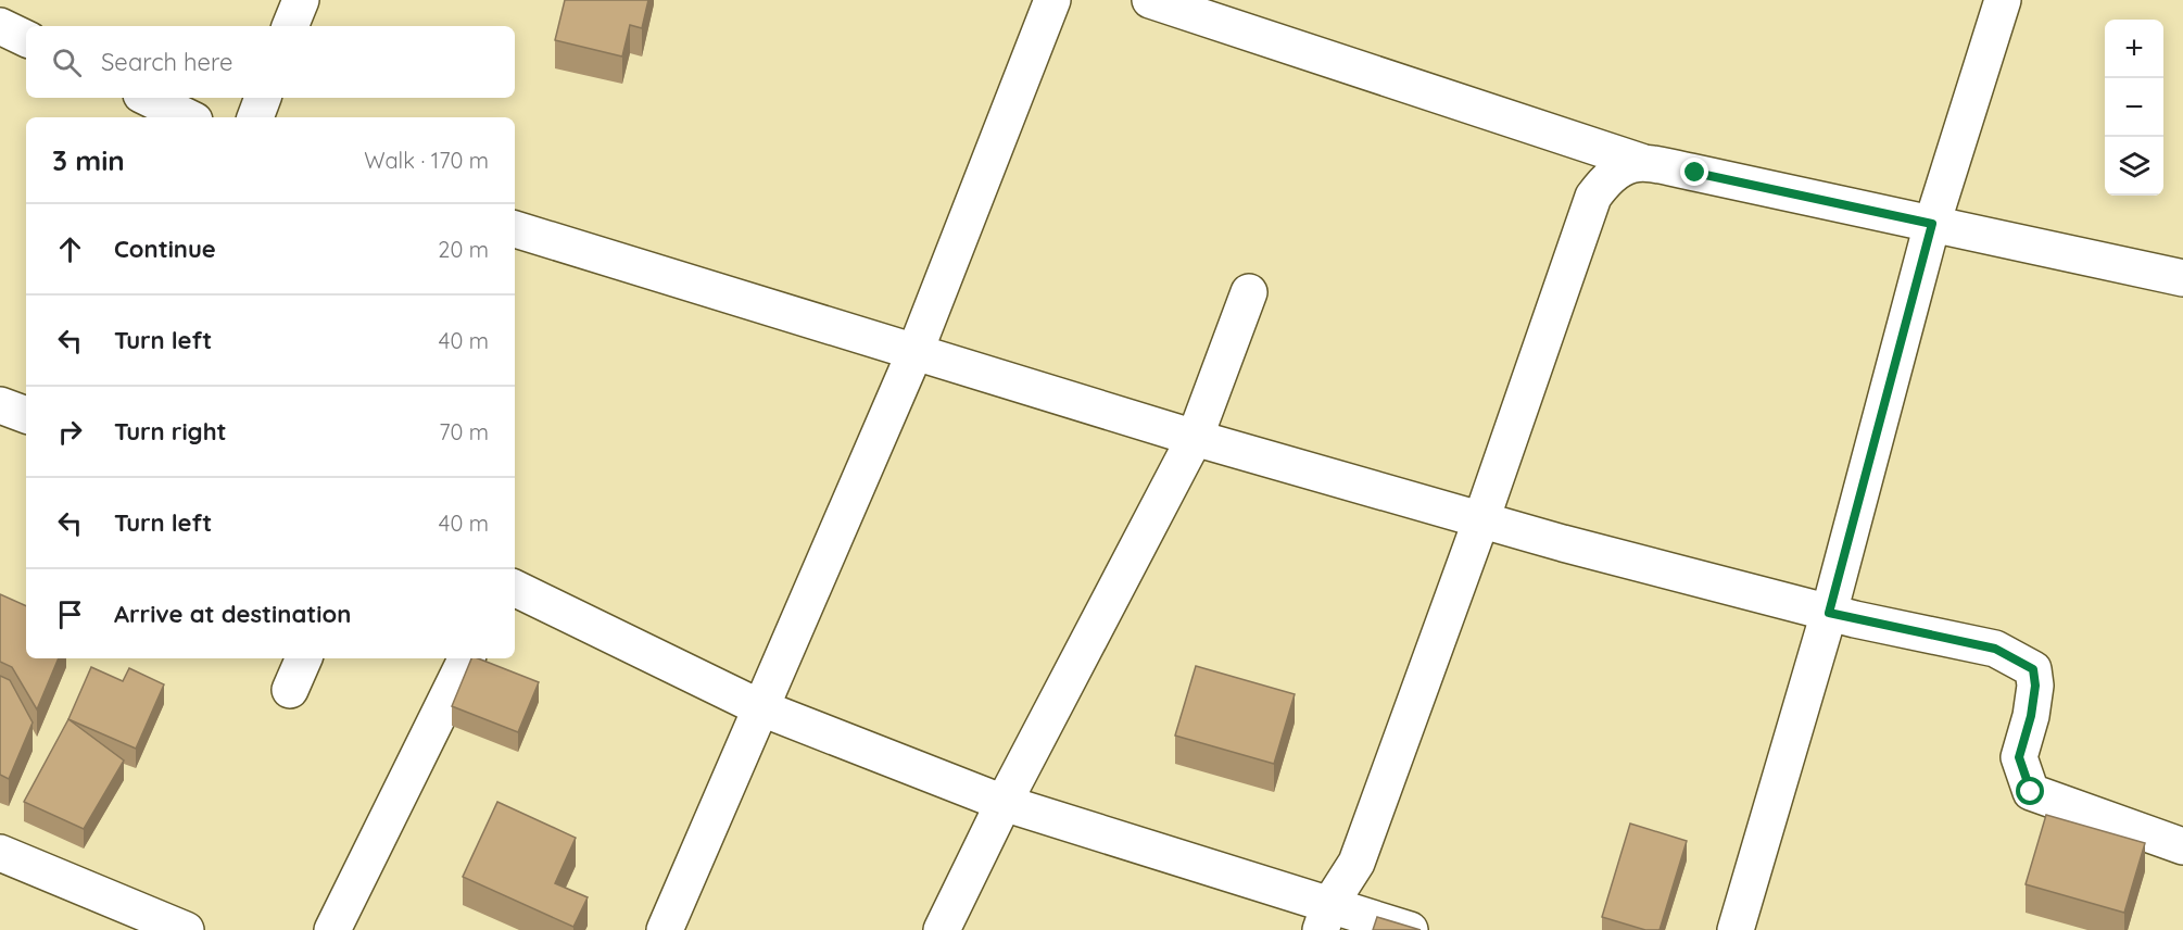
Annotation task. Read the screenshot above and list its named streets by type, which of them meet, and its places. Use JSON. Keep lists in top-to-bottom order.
{
  "page": {
    "map_buttons": ["+", "−"],
    "search": "Search here",
    "heading": ["3 min", "Walk · 170 m"],
    "list": [
      ["Continue", "20 m"],
      ["Turn left", "40 m"],
      ["Turn right", "70 m"],
      ["Turn left", "40 m"],
      "Arrive at destination"
    ]
  }
}
